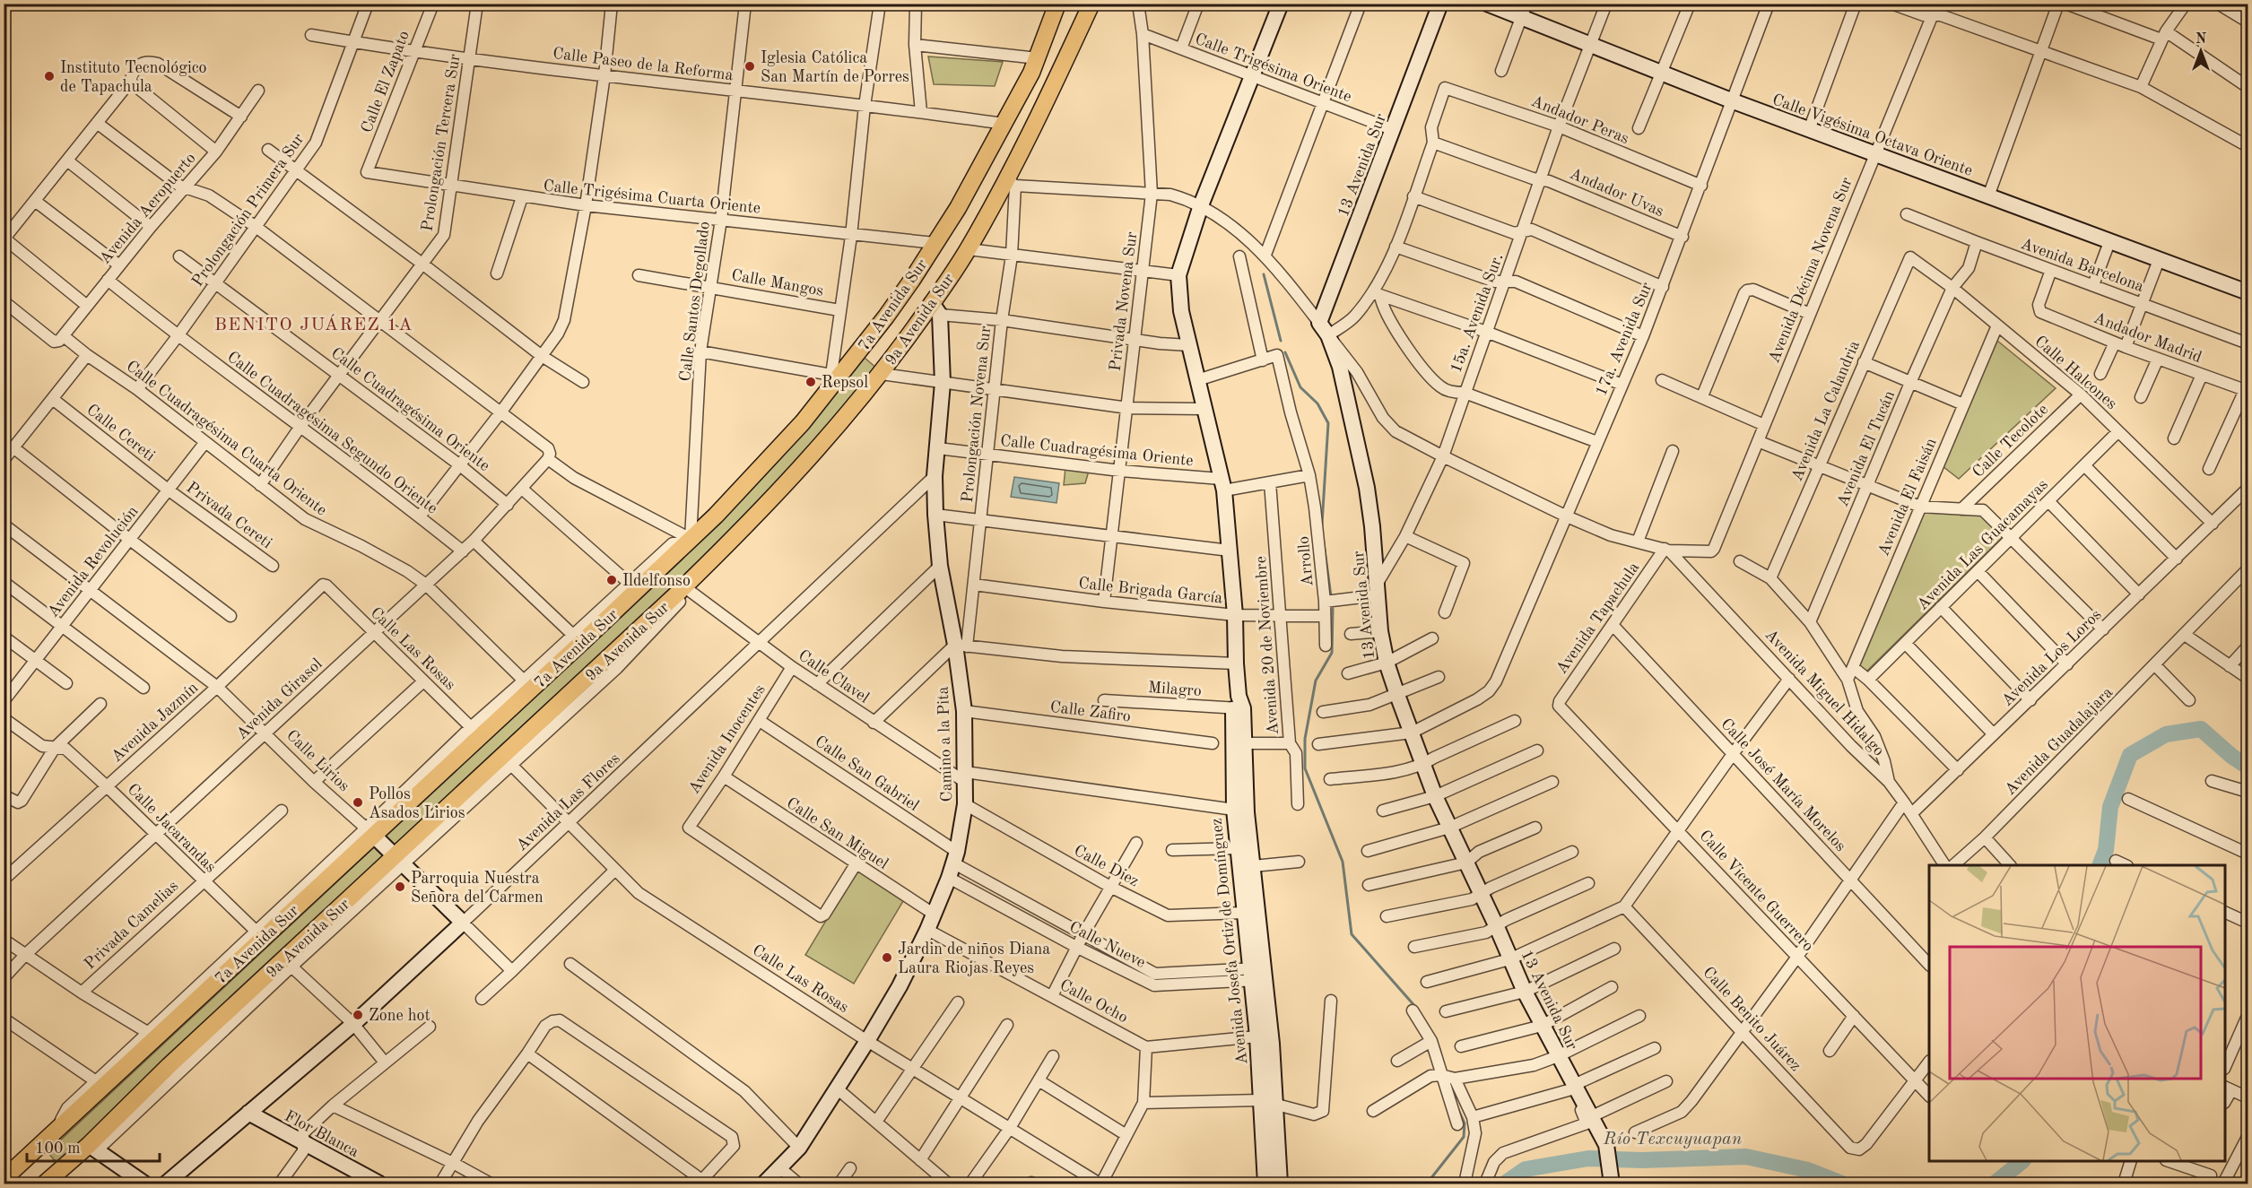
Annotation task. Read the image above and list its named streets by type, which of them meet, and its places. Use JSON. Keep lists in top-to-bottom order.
{
  "streets": {
    "main road": ["7a Avenida Sur", "9a Avenida Sur"],
    "street": [
      "Calle Paseo de la Reforma",
      "Calle Trigésima Oriente",
      "Calle El Zapato",
      "Andador Peras",
      "Calle Vigésima Octava Oriente",
      "Prolongación Tercera Sur",
      "13 Avenida Sur",
      "Andador Uvas",
      "Calle Trigésima Cuarta Oriente",
      "Avenida Aeropuerto",
      "Prolongación Primera Sur",
      "Avenida Barcelona",
      "Avenida Décima Novena Sur",
      "Calle Mangos",
      "Calle Santos Degollado",
      "Privada Novena Sur",
      "15a. Avenida Sur.",
      "Andador Madrid",
      "17a. Avenida Sur",
      "Calle Halcones",
      "Calle Cuadragésima Oriente",
      "Avenida La Calandria",
      "Prolongación Novena Sur",
      "Calle Cereti",
      "Calle Cuadragésima Segundo Oriente",
      "Calle Cuadragésima Cuarta Oriente",
      "Calle Tecolote",
      "Avenida El Tucán",
      "Avenida El Faisán",
      "Privada Cereti",
      "Avenida Las Guacamayas",
      "Avenida Revolución",
      "Arrollo",
      "Calle Brigada García",
      "Avenida Tapachula",
      "Avenida 20 de Noviembre",
      "Calle Las Rosas",
      "Avenida Los Loros",
      "Calle Clavel",
      "Milagro",
      "Avenida Miguel Hidalgo",
      "Avenida Girasol",
      "Calle Zafiro",
      "Avenida Jazmín",
      "Avenida Inocentes",
      "Avenida Guadalajara",
      "Camino a la Pita",
      "Calle Lirios",
      "Calle San Gabriel",
      "Calle José María Morelos",
      "Avenida Las Flores",
      "Calle Jacarandas",
      "Calle San Miguel",
      "Calle Diez",
      "Calle Vicente Guerrero",
      "Privada Camelias",
      "Avenida Josefa Ortiz de Domínguez",
      "Calle Nueve",
      "Calle Ocho",
      "Calle Benito Juárez",
      "Flor Blanca"
    ]
  },
  "crossings": [
    ["Calle Paseo de la Reforma", "Calle El Zapato"],
    ["Calle Paseo de la Reforma", "Prolongación Tercera Sur"],
    ["Calle Paseo de la Reforma", "Prolongación Primera Sur"],
    ["Calle Paseo de la Reforma", "Calle Santos Degollado"],
    ["Calle Paseo de la Reforma", "7a Avenida Sur"],
    ["Calle Trigésima Oriente", "13 Avenida Sur"],
    ["Calle Trigésima Oriente", "Privada Novena Sur"],
    ["Calle Trigésima Oriente", "Avenida Josefa Ortiz de Domínguez"],
    ["Calle El Zapato", "Calle Trigésima Cuarta Oriente"],
    ["Andador Peras", "15a. Avenida Sur."],
    ["Andador Peras", "17a. Avenida Sur"],
    ["Calle Vigésima Octava Oriente", "Avenida Décima Novena Sur"],
    ["Calle Vigésima Octava Oriente", "15a. Avenida Sur."],
    ["Calle Vigésima Octava Oriente", "17a. Avenida Sur"],
    ["Prolongación Tercera Sur", "Calle Trigésima Cuarta Oriente"],
    ["Prolongación Tercera Sur", "Calle Cuadragésima Oriente"],
    ["Prolongación Tercera Sur", "Calle Cuadragésima Segundo Oriente"],
    ["Prolongación Tercera Sur", "Calle Cuadragésima Cuarta Oriente"],
    ["13 Avenida Sur", "15a. Avenida Sur."],
    ["13 Avenida Sur", "17a. Avenida Sur"],
    ["Andador Uvas", "15a. Avenida Sur."],
    ["Andador Uvas", "17a. Avenida Sur"],
    ["Calle Trigésima Cuarta Oriente", "Calle Santos Degollado"],
    ["Calle Trigésima Cuarta Oriente", "7a Avenida Sur"],
    ["Avenida Aeropuerto", "Calle Cuadragésima Segundo Oriente"],
    ["Avenida Aeropuerto", "Calle Cuadragésima Cuarta Oriente"],
    ["Prolongación Primera Sur", "Calle Cuadragésima Oriente"],
    ["Prolongación Primera Sur", "Calle Cuadragésima Segundo Oriente"],
    ["Prolongación Primera Sur", "Calle Cuadragésima Cuarta Oriente"],
    ["Avenida Barcelona", "Andador Madrid"],
    ["Avenida Barcelona", "Avenida El Tucán"],
    ["Avenida Décima Novena Sur", "Avenida Tapachula"],
    ["Avenida Décima Novena Sur", "Avenida Miguel Hidalgo"],
    ["Calle Mangos", "Calle Santos Degollado"],
    ["Calle Santos Degollado", "7a Avenida Sur"],
    ["Privada Novena Sur", "Calle Cuadragésima Oriente"],
    ["Privada Novena Sur", "Calle Brigada García"],
    ["7a Avenida Sur", "Calle Las Rosas"],
    ["7a Avenida Sur", "Calle Lirios"],
    ["7a Avenida Sur", "Calle Jacarandas"],
    ["9a Avenida Sur", "Prolongación Novena Sur"],
    ["9a Avenida Sur", "Camino a la Pita"],
    ["9a Avenida Sur", "Calle Lirios"],
    ["Calle Halcones", "Avenida La Calandria"],
    ["Calle Halcones", "Calle Tecolote"],
    ["Calle Halcones", "Avenida El Tucán"],
    ["Calle Halcones", "Avenida El Faisán"],
    ["Calle Halcones", "Avenida Las Guacamayas"],
    ["Calle Halcones", "Avenida Los Loros"],
    ["Calle Cuadragésima Oriente", "Prolongación Novena Sur"],
    ["Calle Cuadragésima Oriente", "Arrollo"],
    ["Calle Cuadragésima Oriente", "Avenida 20 de Noviembre"],
    ["Calle Cuadragésima Oriente", "Avenida Girasol"],
    ["Calle Cuadragésima Oriente", "Camino a la Pita"],
    ["Calle Cuadragésima Oriente", "Avenida Josefa Ortiz de Domínguez"],
    ["Prolongación Novena Sur", "Calle Brigada García"],
    ["Prolongación Novena Sur", "Camino a la Pita"],
    ["Calle Cereti", "Privada Cereti"],
    ["Calle Cereti", "Avenida Revolución"],
    ["Calle Cuadragésima Segundo Oriente", "Avenida Girasol"],
    ["Calle Cuadragésima Cuarta Oriente", "Avenida Revolución"],
    ["Calle Cuadragésima Cuarta Oriente", "Avenida Girasol"],
    ["Privada Cereti", "Avenida Revolución"],
    ["Avenida Revolución", "Calle Lirios"],
    ["Arrollo", "Calle Brigada García"],
    ["Calle Brigada García", "Avenida 20 de Noviembre"],
    ["Calle Brigada García", "Avenida Josefa Ortiz de Domínguez"],
    ["Avenida Tapachula", "Avenida Miguel Hidalgo"],
    ["Avenida Tapachula", "Calle José María Morelos"],
    ["Avenida Tapachula", "Calle Vicente Guerrero"],
    ["Calle Las Rosas", "Avenida Girasol"],
    ["Calle Las Rosas", "Avenida Jazmín"],
    ["Calle Las Rosas", "Camino a la Pita"],
    ["Calle Las Rosas", "Avenida Las Flores"],
    ["Avenida Los Loros", "Avenida Miguel Hidalgo"],
    ["Calle Clavel", "Avenida Inocentes"],
    ["Calle Clavel", "Camino a la Pita"],
    ["Calle Clavel", "Avenida Las Flores"],
    ["Milagro", "Avenida Josefa Ortiz de Domínguez"],
    ["Avenida Girasol", "Calle Lirios"],
    ["Avenida Girasol", "Calle Jacarandas"],
    ["Calle Zafiro", "Camino a la Pita"],
    ["Avenida Jazmín", "Calle Lirios"],
    ["Avenida Jazmín", "Calle Jacarandas"],
    ["Avenida Inocentes", "Calle San Gabriel"],
    ["Avenida Inocentes", "Calle San Miguel"],
    ["Camino a la Pita", "Calle San Gabriel"],
    ["Camino a la Pita", "Avenida Las Flores"],
    ["Camino a la Pita", "Calle San Miguel"],
    ["Camino a la Pita", "Calle Diez"],
    ["Camino a la Pita", "Calle Nueve"],
    ["Camino a la Pita", "Calle Ocho"],
    ["Calle Lirios", "Avenida Las Flores"],
    ["Calle San Gabriel", "Calle Nueve"],
    ["Avenida Las Flores", "Flor Blanca"],
    ["Calle Jacarandas", "Privada Camelias"],
    ["Calle Diez", "Avenida Josefa Ortiz de Domínguez"],
    ["Calle Vicente Guerrero", "Calle Benito Juárez"],
    ["Avenida Josefa Ortiz de Domínguez", "Calle Nueve"]
  ],
  "districts": ["BENITO JUÁREZ 1A"],
  "water": ["Río Texcuyuapan"],
  "places": [
    "Iglesia Católica San Martín de Porres",
    "Instituto Tecnológico de Tapachula",
    "Repsol",
    "Ildelfonso",
    "Pollos Asados Lirios",
    "Parroquia Nuestra Señora del Carmen",
    "Jardin de niños Diana Laura Riojas Reyes",
    "Zone hot"
  ],
  "scale_bar": "100 m",
  "north": "top"
}
